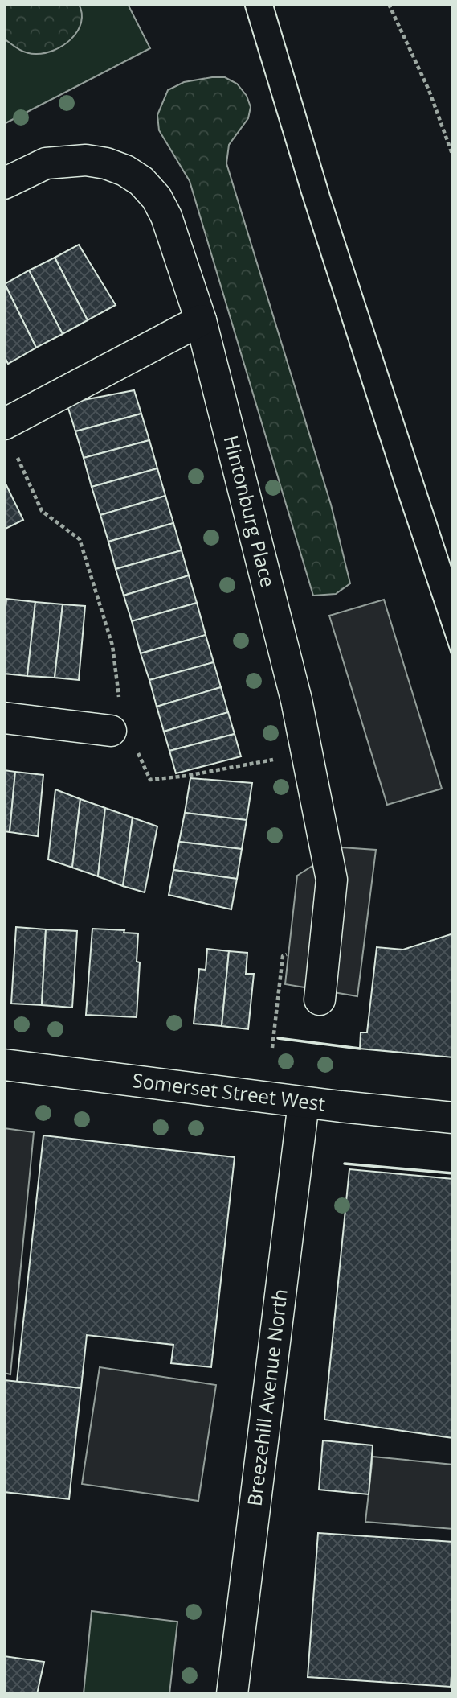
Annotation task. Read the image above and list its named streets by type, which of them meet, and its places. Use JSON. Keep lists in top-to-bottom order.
{
  "streets": {
    "street": ["Hintonburg Place", "Somerset Street West", "Breezehill Avenue North"]
  },
  "crossings": [
    ["Somerset Street West", "Breezehill Avenue North"]
  ]
}
